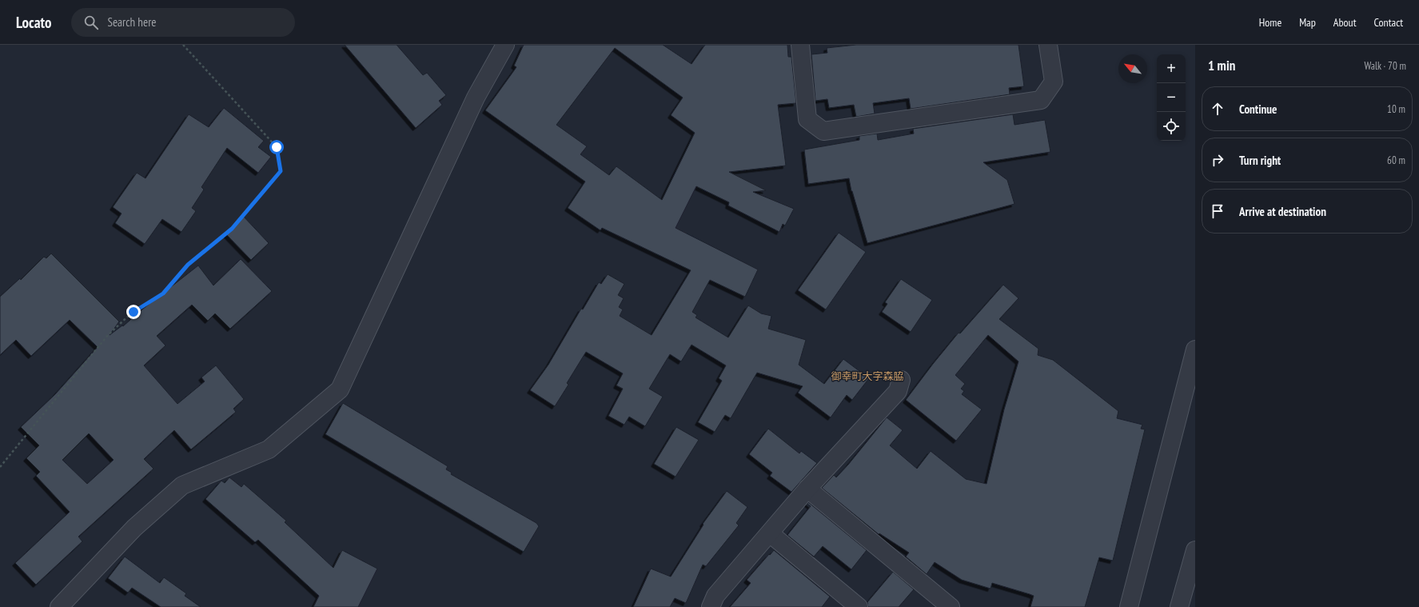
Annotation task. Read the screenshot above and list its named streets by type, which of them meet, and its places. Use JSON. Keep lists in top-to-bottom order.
{
  "districts": ["御幸町大字森脇"],
  "north": "top left",
  "page": {
    "header": "Locato",
    "search": "Search here",
    "nav": [
      "Home",
      "Map",
      "About",
      "Contact"
    ],
    "heading": ["1 min", "Walk · 70 m"],
    "map_buttons": ["+", "−"],
    "list": [
      ["Continue", "10 m"],
      ["Turn right", "60 m"],
      "Arrive at destination"
    ]
  }
}
